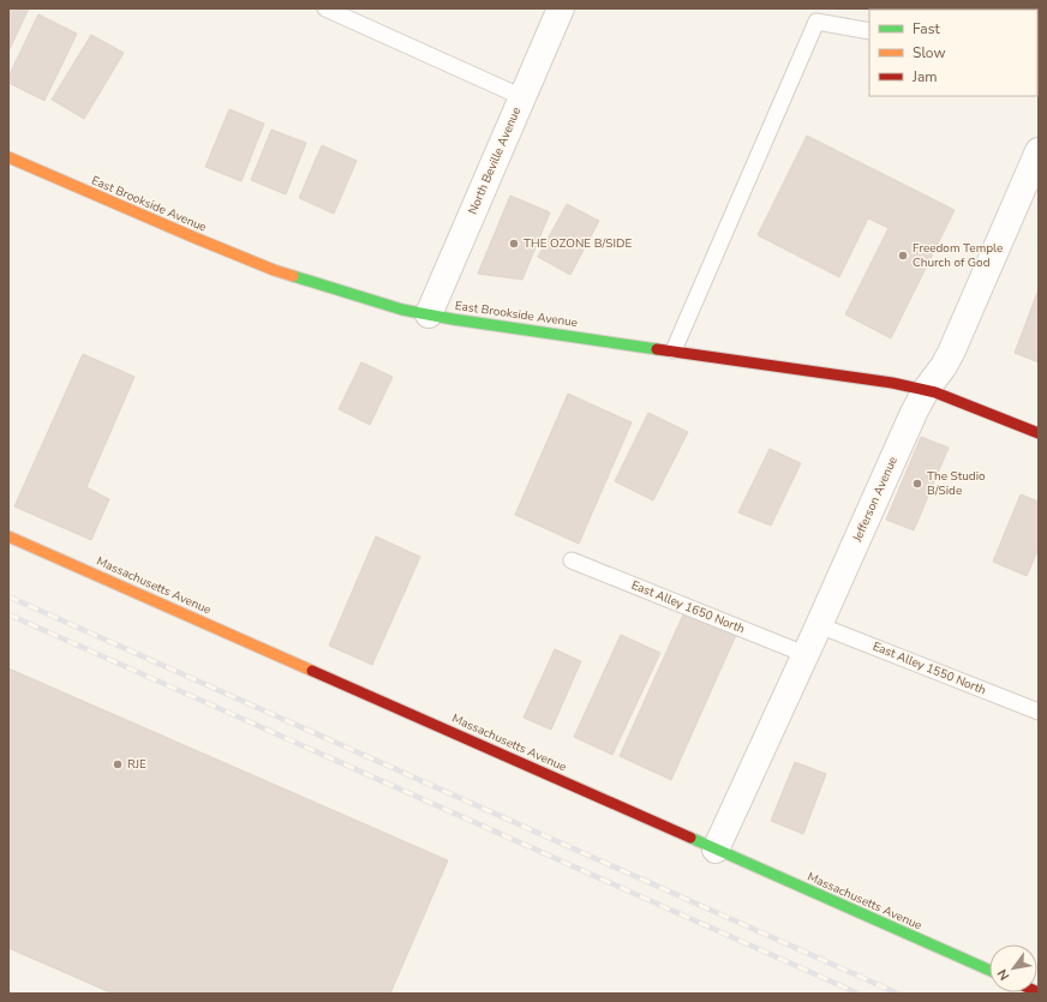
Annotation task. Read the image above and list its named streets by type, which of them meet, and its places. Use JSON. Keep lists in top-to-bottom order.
{
  "streets": {
    "street": [
      "North Beville Avenue",
      "East Brookside Avenue",
      "Jefferson Avenue",
      "Massachusetts Avenue"
    ],
    "lane": ["East Alley 1650 North", "East Alley 1550 North"]
  },
  "crossings": [
    ["North Beville Avenue", "East Brookside Avenue"],
    ["East Brookside Avenue", "Jefferson Avenue"],
    ["Jefferson Avenue", "Massachusetts Avenue"],
    ["Jefferson Avenue", "East Alley 1650 North"],
    ["Jefferson Avenue", "East Alley 1550 North"]
  ],
  "places": [
    "THE OZONE B/SIDE",
    "Freedom Temple Church of God",
    "The Studio B/Side",
    "RJE"
  ],
  "legend": ["Fast", "Slow", "Jam"],
  "north": "bottom left"
}
